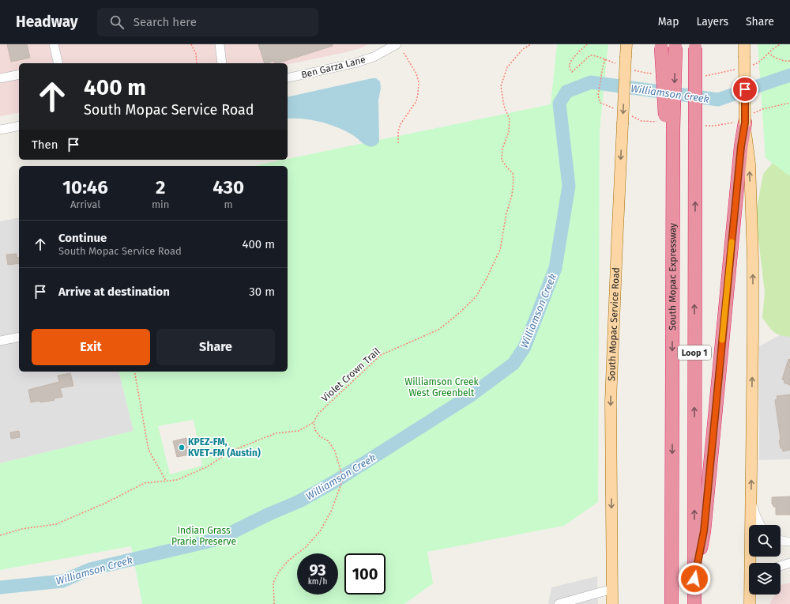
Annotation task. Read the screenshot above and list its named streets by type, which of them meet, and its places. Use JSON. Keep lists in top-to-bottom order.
{
  "streets": {
    "highway": ["South Mopac Expressway", "Loop 1"],
    "main road": ["South Mopac Service Road"],
    "street": ["Ben Garza Lane"],
    "path": ["Violet Crown Trail"]
  },
  "one_way": ["South Mopac Service Road"],
  "water": ["Williamson Creek"],
  "parks": ["Williamson Creek West Greenbelt", "Indian Grass Prarie Preserve"],
  "places": ["KPEZ-FM, KVET-FM (Austin)"],
  "page": {
    "header": "Headway",
    "search": "Search here",
    "nav": ["Map", "Layers", "Share"],
    "turn": ["400 m", "South Mopac Service Road"],
    "then": "Then",
    "eta": [
      "10:46",
      "Arrival",
      "2",
      "min",
      "430",
      "m"
    ],
    "list": [
      {
        "name": "Continue",
        "note": "South Mopac Service Road",
        "value": "400 m"
      },
      {
        "name": "Arrive at destination",
        "value": "30 m"
      }
    ],
    "buttons": ["Exit", "Share"],
    "speed": "93 km/h",
    "limit": "100"
  }
}
